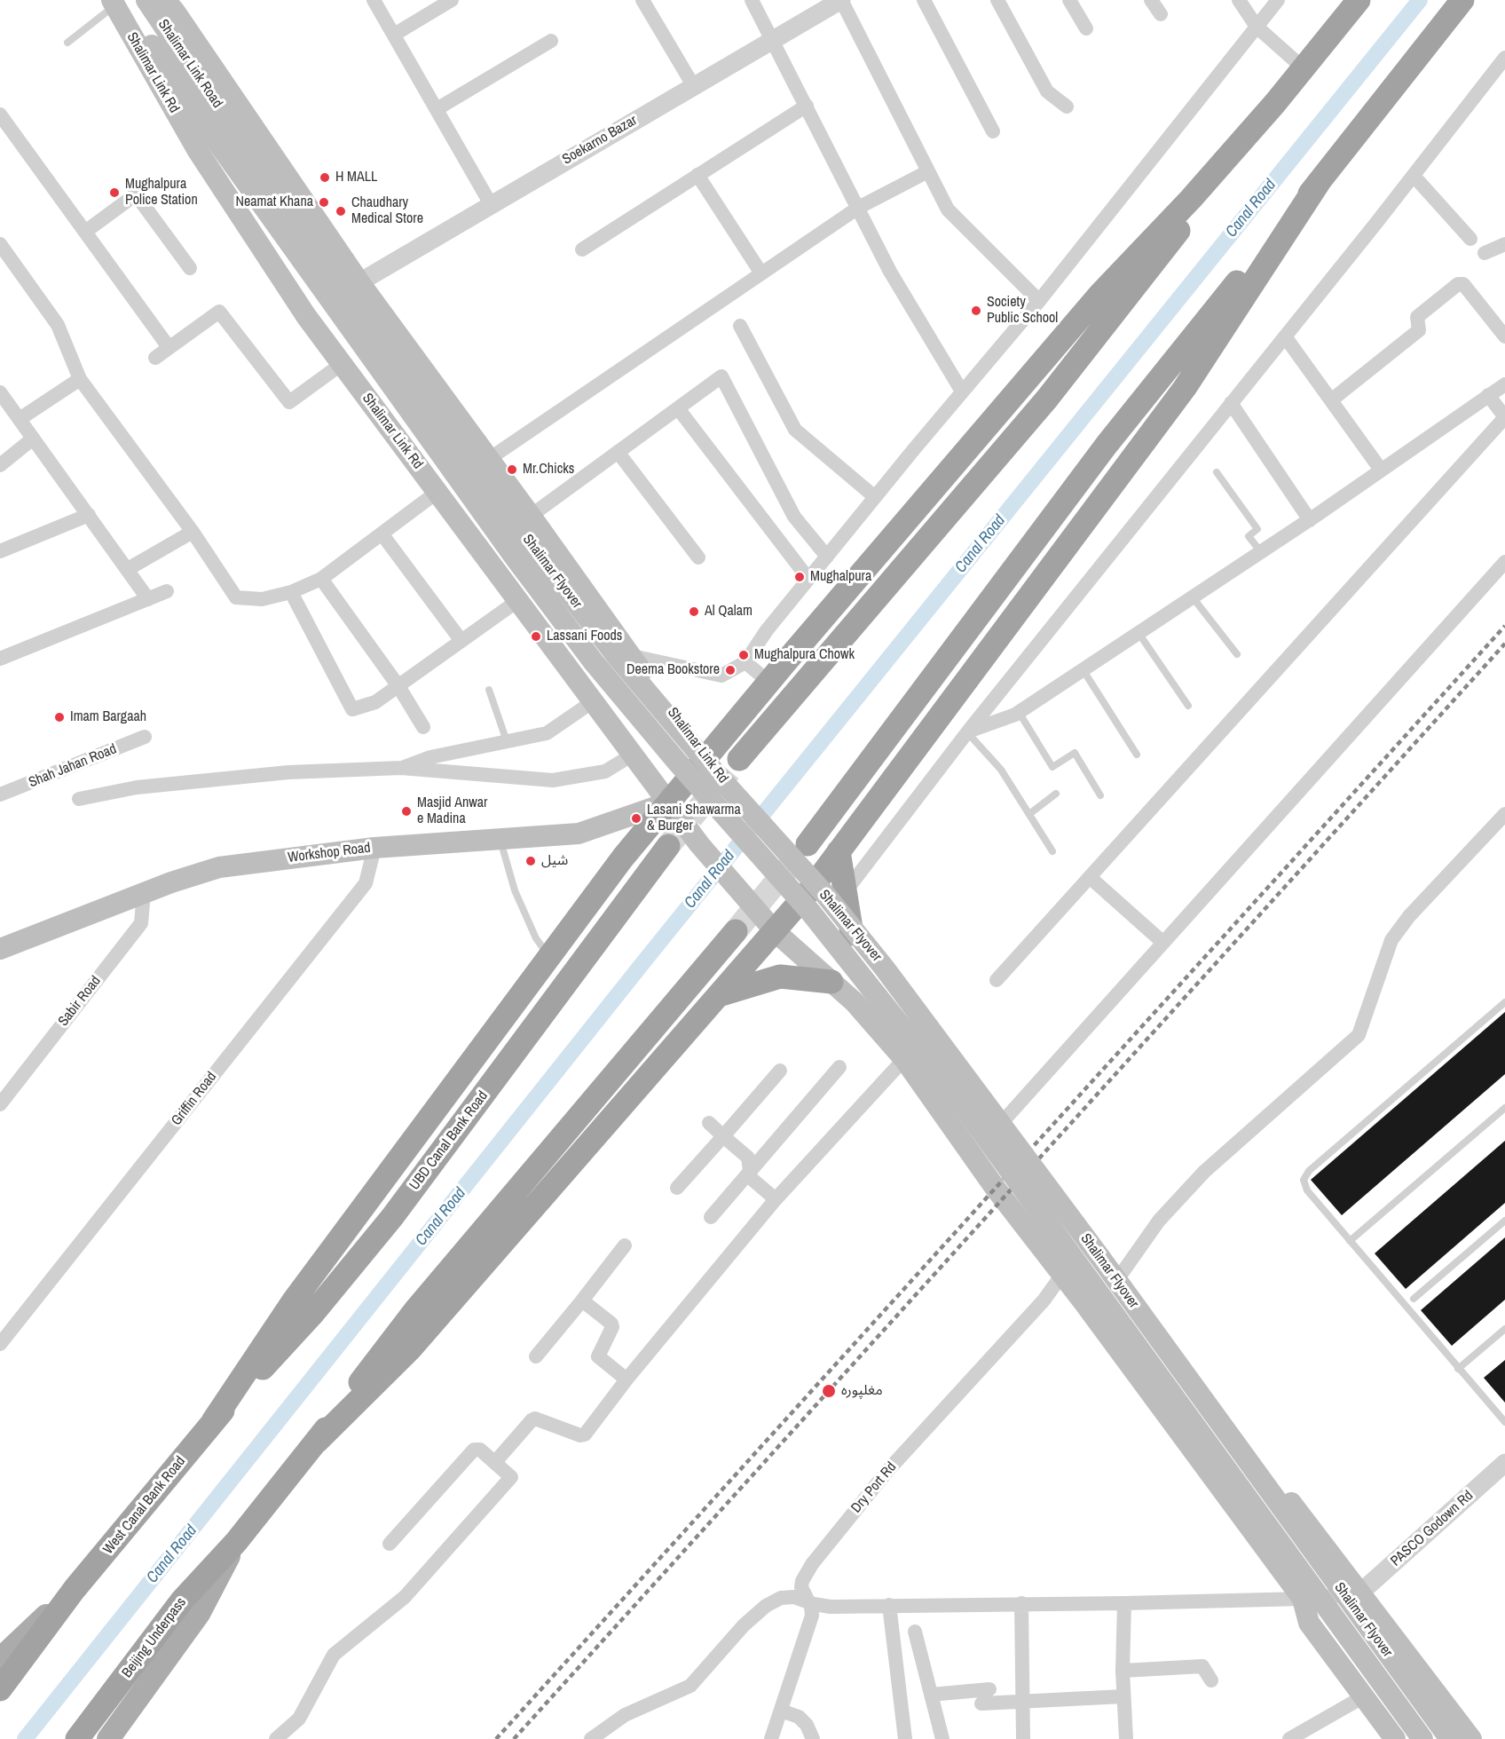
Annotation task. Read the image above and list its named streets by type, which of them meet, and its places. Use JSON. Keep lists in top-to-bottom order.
{
  "streets": {
    "highway": ["UBD Canal Bank Road", "West Canal Bank Road", "Beijing Underpass"],
    "main road": [
      "Shalimar Link Road",
      "Shalimar Link Rd",
      "Shalimar Flyover",
      "Workshop Road"
    ],
    "street": [
      "Soekarno Bazar",
      "Shah Jahan Road",
      "Sabir Road",
      "Griffin Road",
      "Dry Port Rd",
      "PASCO Godown Rd"
    ]
  },
  "crossings": [
    ["Shalimar Link Road", "Shalimar Link Rd"],
    ["Shalimar Link Road", "Shalimar Flyover"],
    ["Shalimar Link Rd", "Soekarno Bazar"],
    ["Shalimar Link Rd", "Shalimar Flyover"],
    ["Shalimar Link Rd", "Workshop Road"],
    ["Shalimar Link Rd", "Dry Port Rd"],
    ["Shalimar Link Rd", "PASCO Godown Rd"],
    ["Workshop Road", "Sabir Road"],
    ["Workshop Road", "Griffin Road"],
    ["UBD Canal Bank Road", "West Canal Bank Road"]
  ],
  "water": ["Canal Road"],
  "places": [
    "H MALL",
    "Mughalpura Police Station",
    "Neamat Khana",
    "Chaudhary Medical Store",
    "Society Public School",
    "Mr.Chicks",
    "Mughalpura",
    "Al Qalam",
    "Lassani Foods",
    "Mughalpura Chowk",
    "Deema Bookstore",
    "Imam Bargaah",
    "Masjid Anwar e Madina",
    "Lasani Shawarma & Burger",
    "شیل",
    "مغلپورہ"
  ]
}
